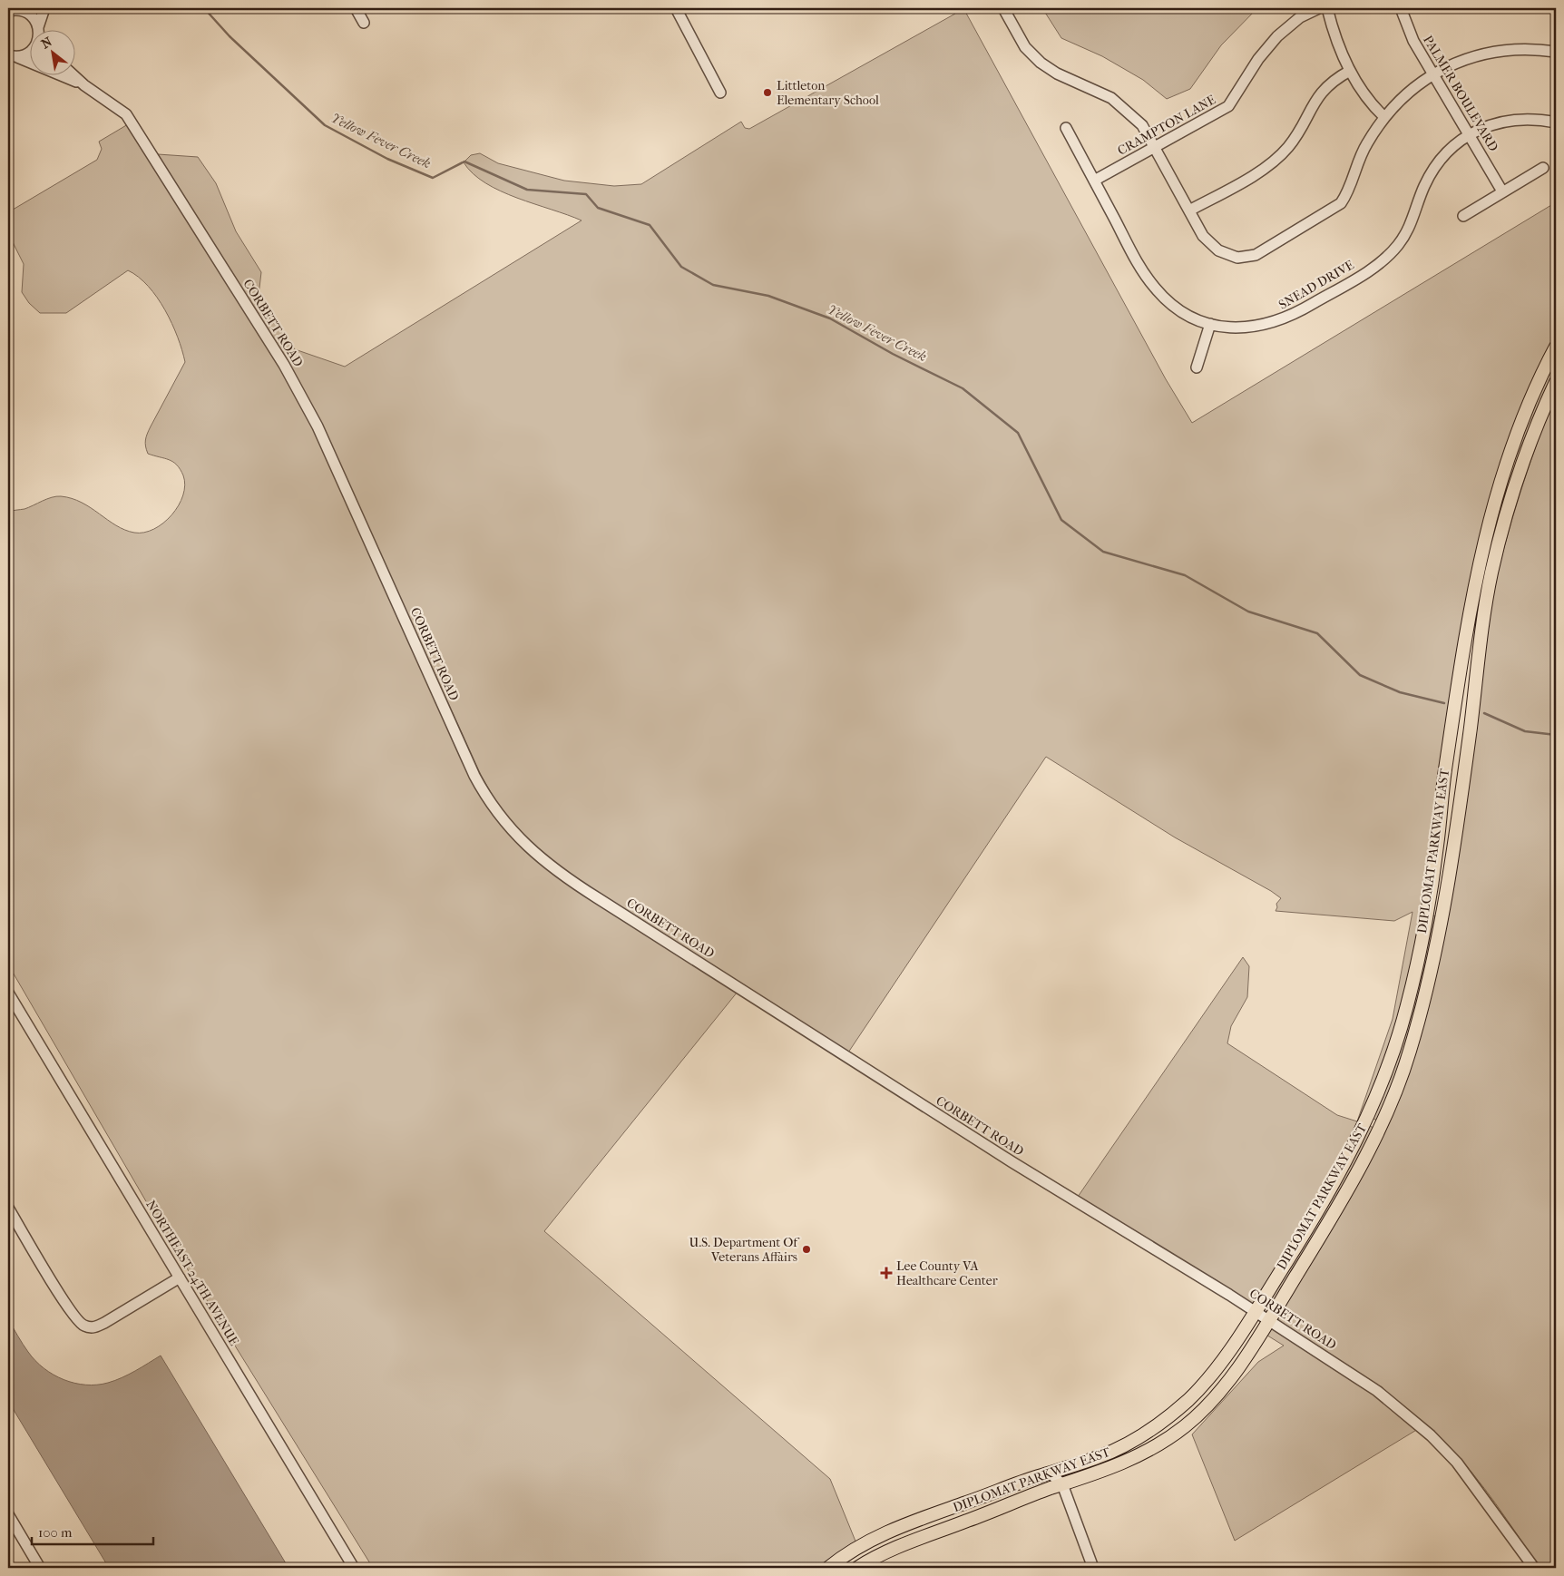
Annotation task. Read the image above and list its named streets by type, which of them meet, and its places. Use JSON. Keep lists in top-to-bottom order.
{
  "streets": {
    "main road": ["DIPLOMAT PARKWAY EAST"],
    "street": [
      "PALMER BOULEVARD",
      "CRAMPTON LANE",
      "SNEAD DRIVE",
      "CORBETT ROAD",
      "NORTHEAST 24TH AVENUE"
    ]
  },
  "crossings": [
    ["PALMER BOULEVARD", "SNEAD DRIVE"],
    ["CRAMPTON LANE", "SNEAD DRIVE"],
    ["CORBETT ROAD", "DIPLOMAT PARKWAY EAST"]
  ],
  "water": ["Yellow Fever Creek"],
  "places": {
    "other": ["Littleton Elementary School", "U.S. Department Of Veterans Affairs"],
    "health": ["Lee County VA Healthcare Center"]
  },
  "scale_bar": "100 m",
  "north": "top left"
}
